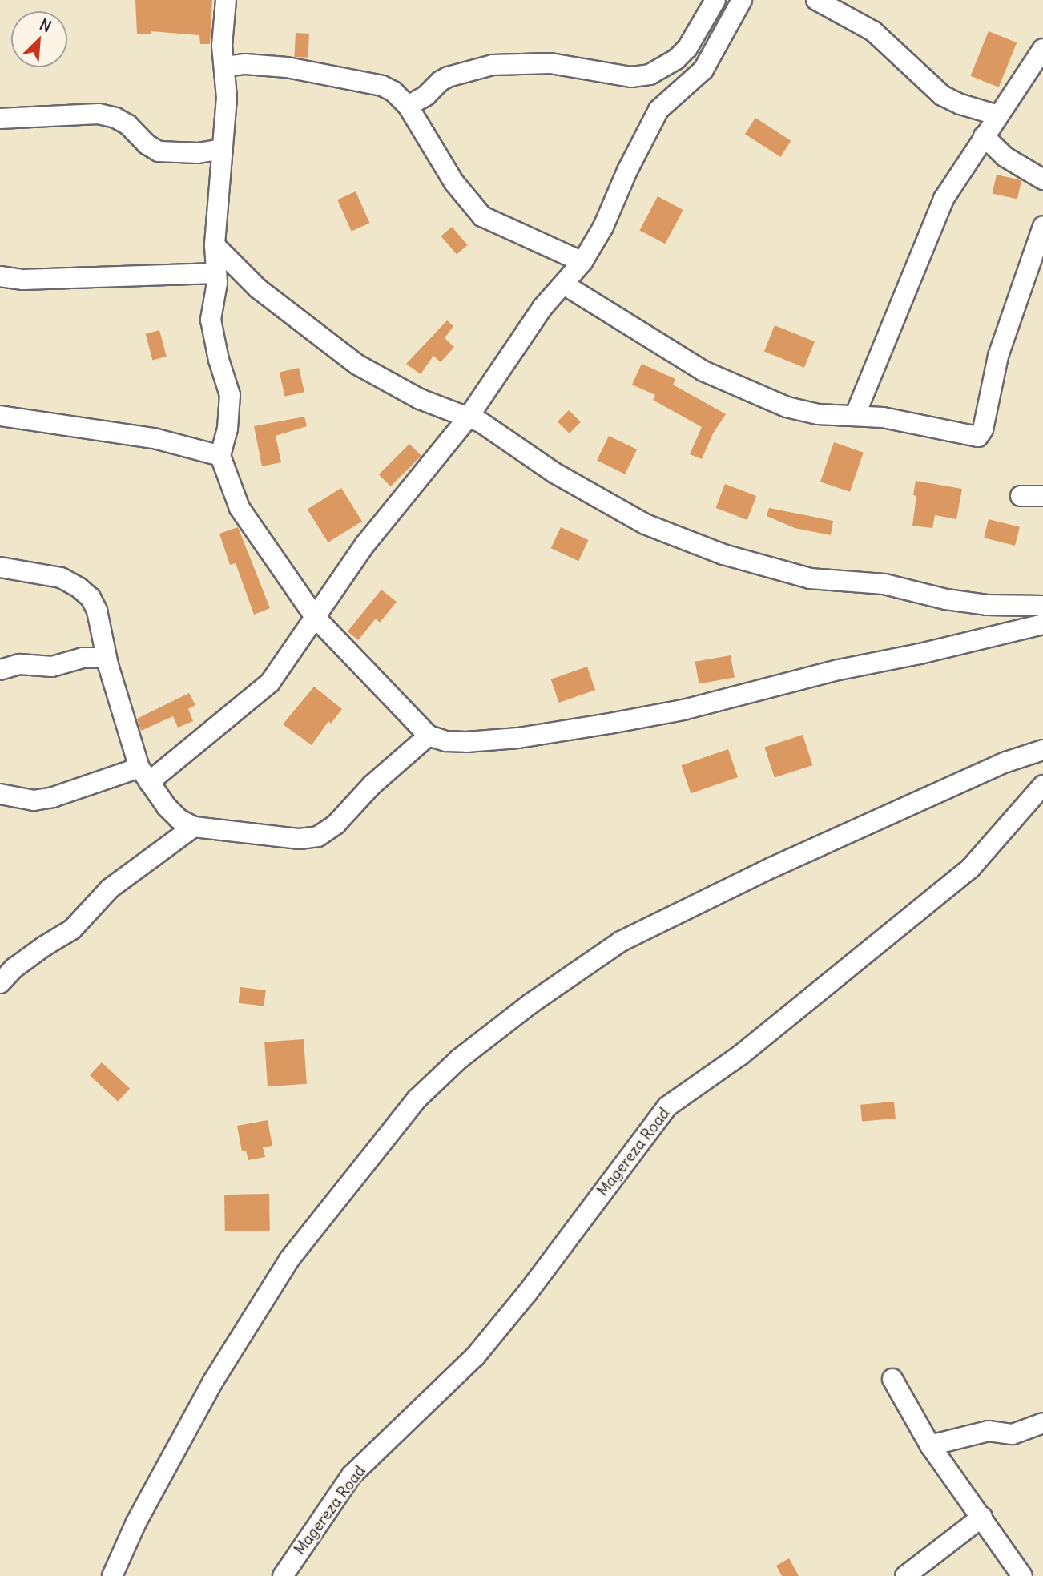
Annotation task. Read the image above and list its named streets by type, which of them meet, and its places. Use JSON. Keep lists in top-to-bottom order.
{
  "streets": {
    "street": ["Magereza Road"]
  },
  "north": "top right"
}
